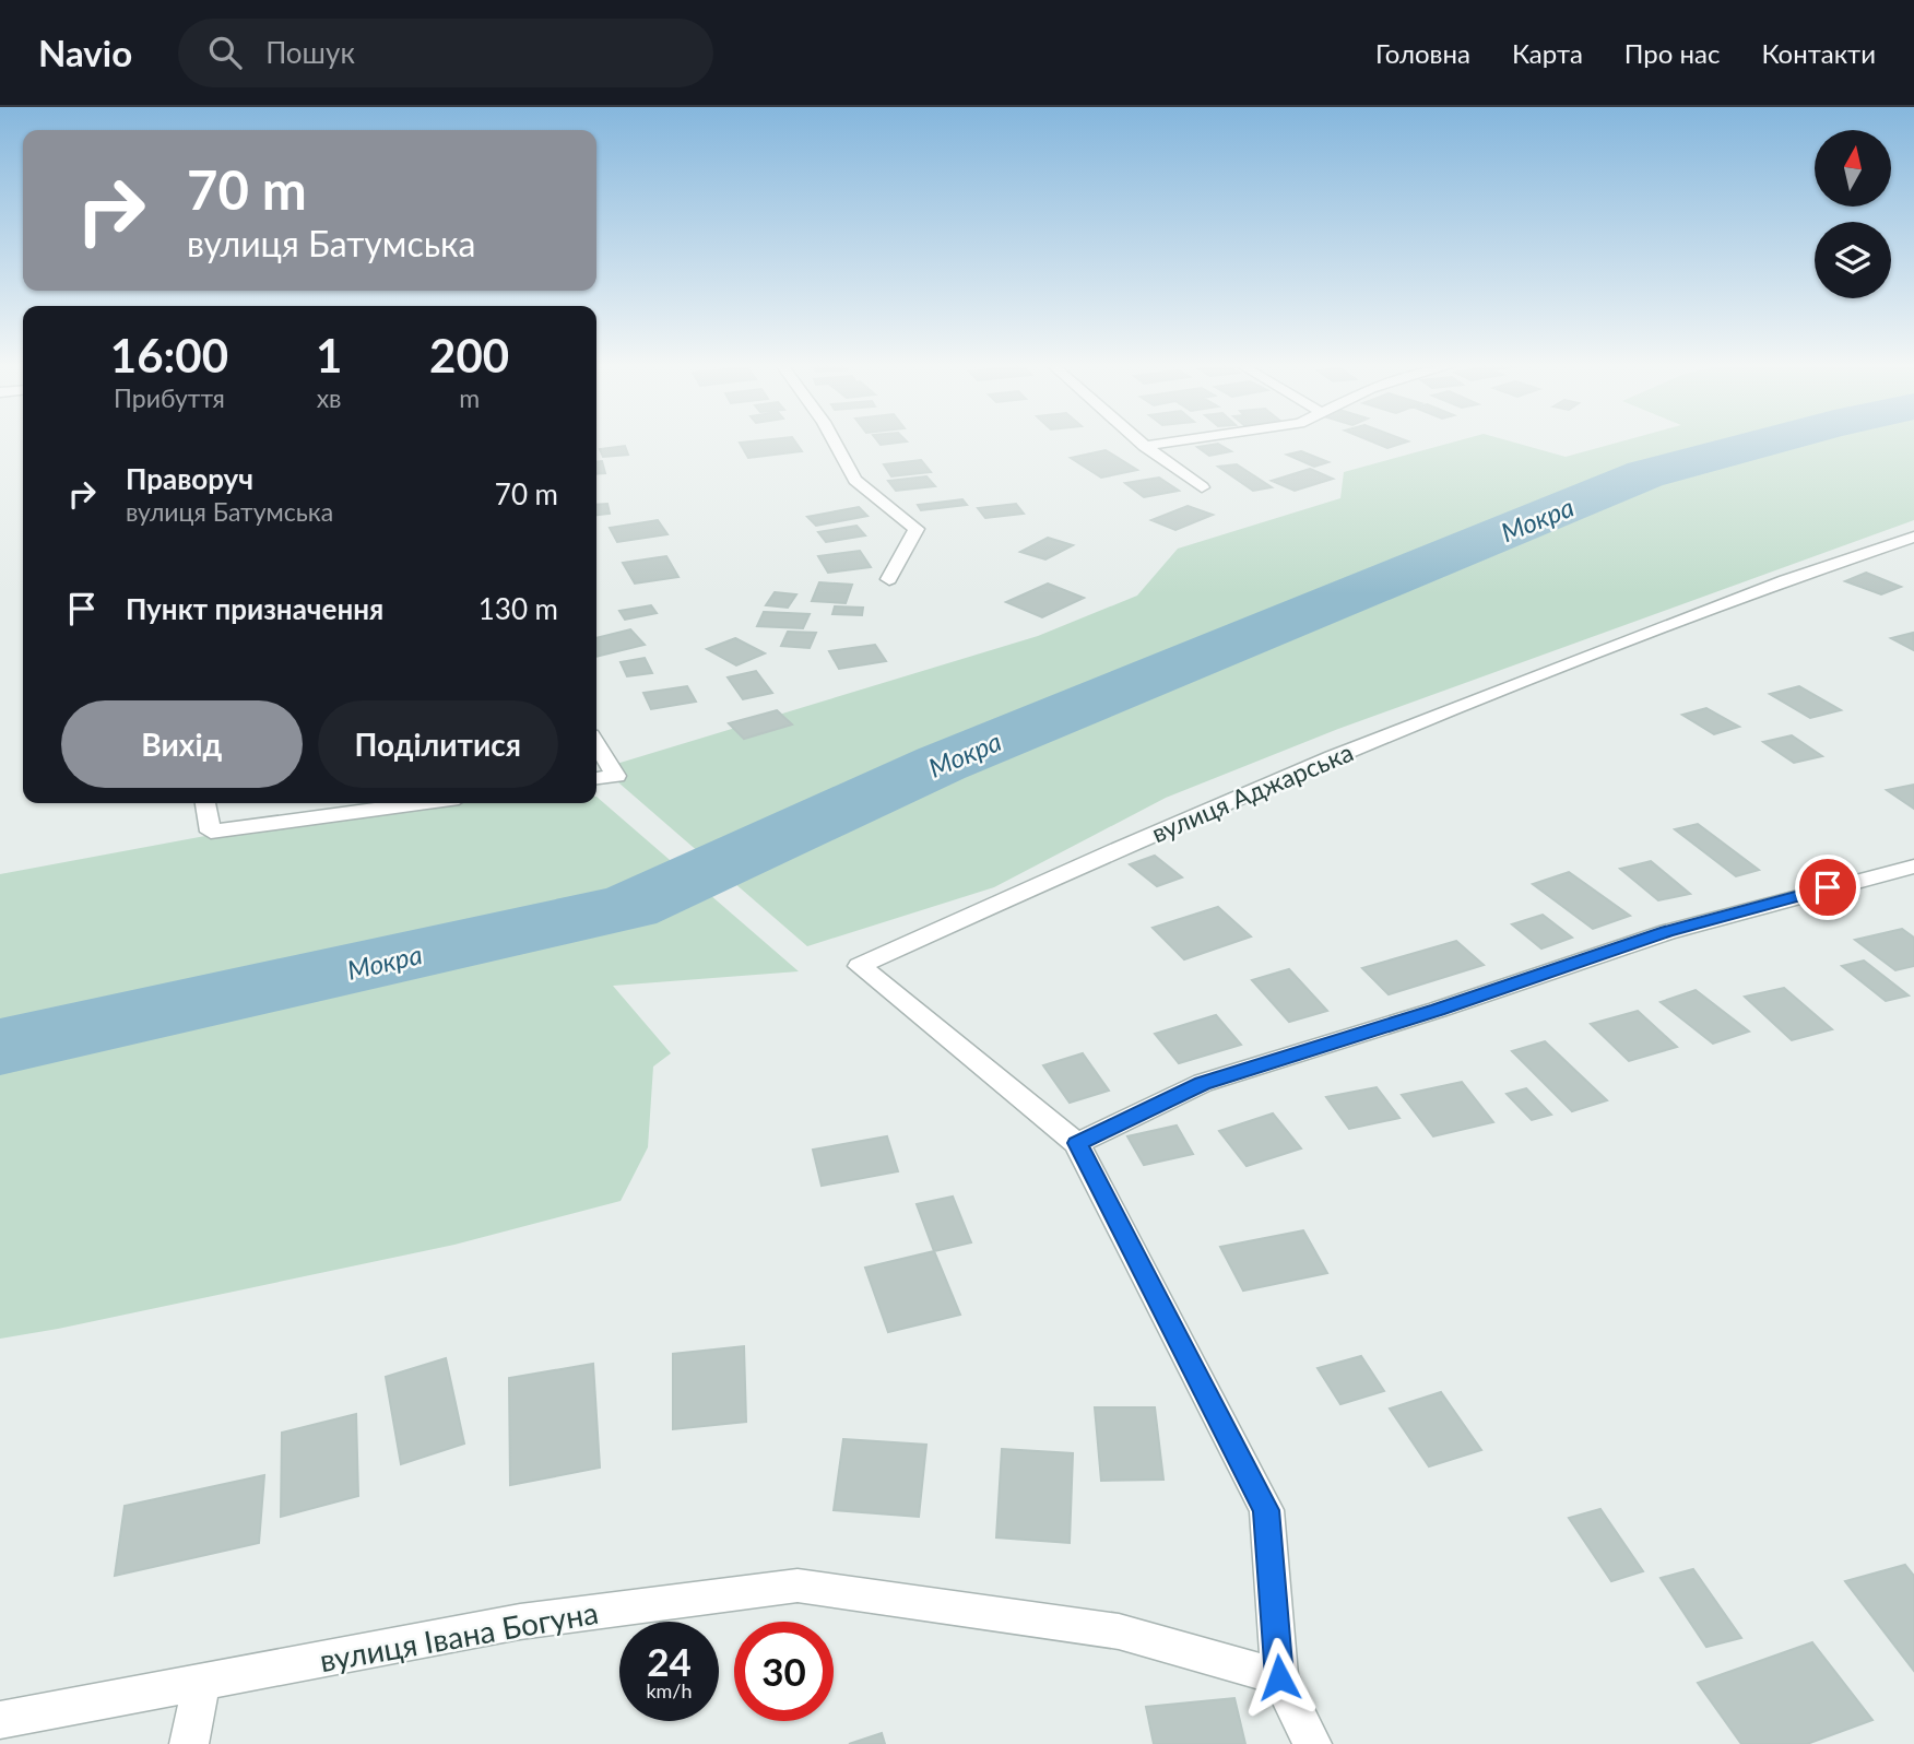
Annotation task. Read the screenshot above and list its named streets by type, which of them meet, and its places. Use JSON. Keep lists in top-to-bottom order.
{
  "streets": {
    "street": ["вулиця Аджарська", "вулиця Івана Богуна"]
  },
  "water": ["Мокра"],
  "north": "top",
  "page": {
    "header": "Navio",
    "search": "Пошук",
    "nav": [
      "Головна",
      "Карта",
      "Про нас",
      "Контакти"
    ],
    "turn": ["70 m", "вулиця Батумська"],
    "eta": [
      "16:00",
      "Прибуття",
      "1",
      "хв",
      "200",
      "m"
    ],
    "list": [
      {
        "name": "Праворуч",
        "note": "вулиця Батумська",
        "value": "70 m"
      },
      {
        "name": "Пункт призначення",
        "value": "130 m"
      }
    ],
    "buttons": ["Вихід", "Поділитися"],
    "speed": "24 km/h",
    "limit": "30"
  }
}
